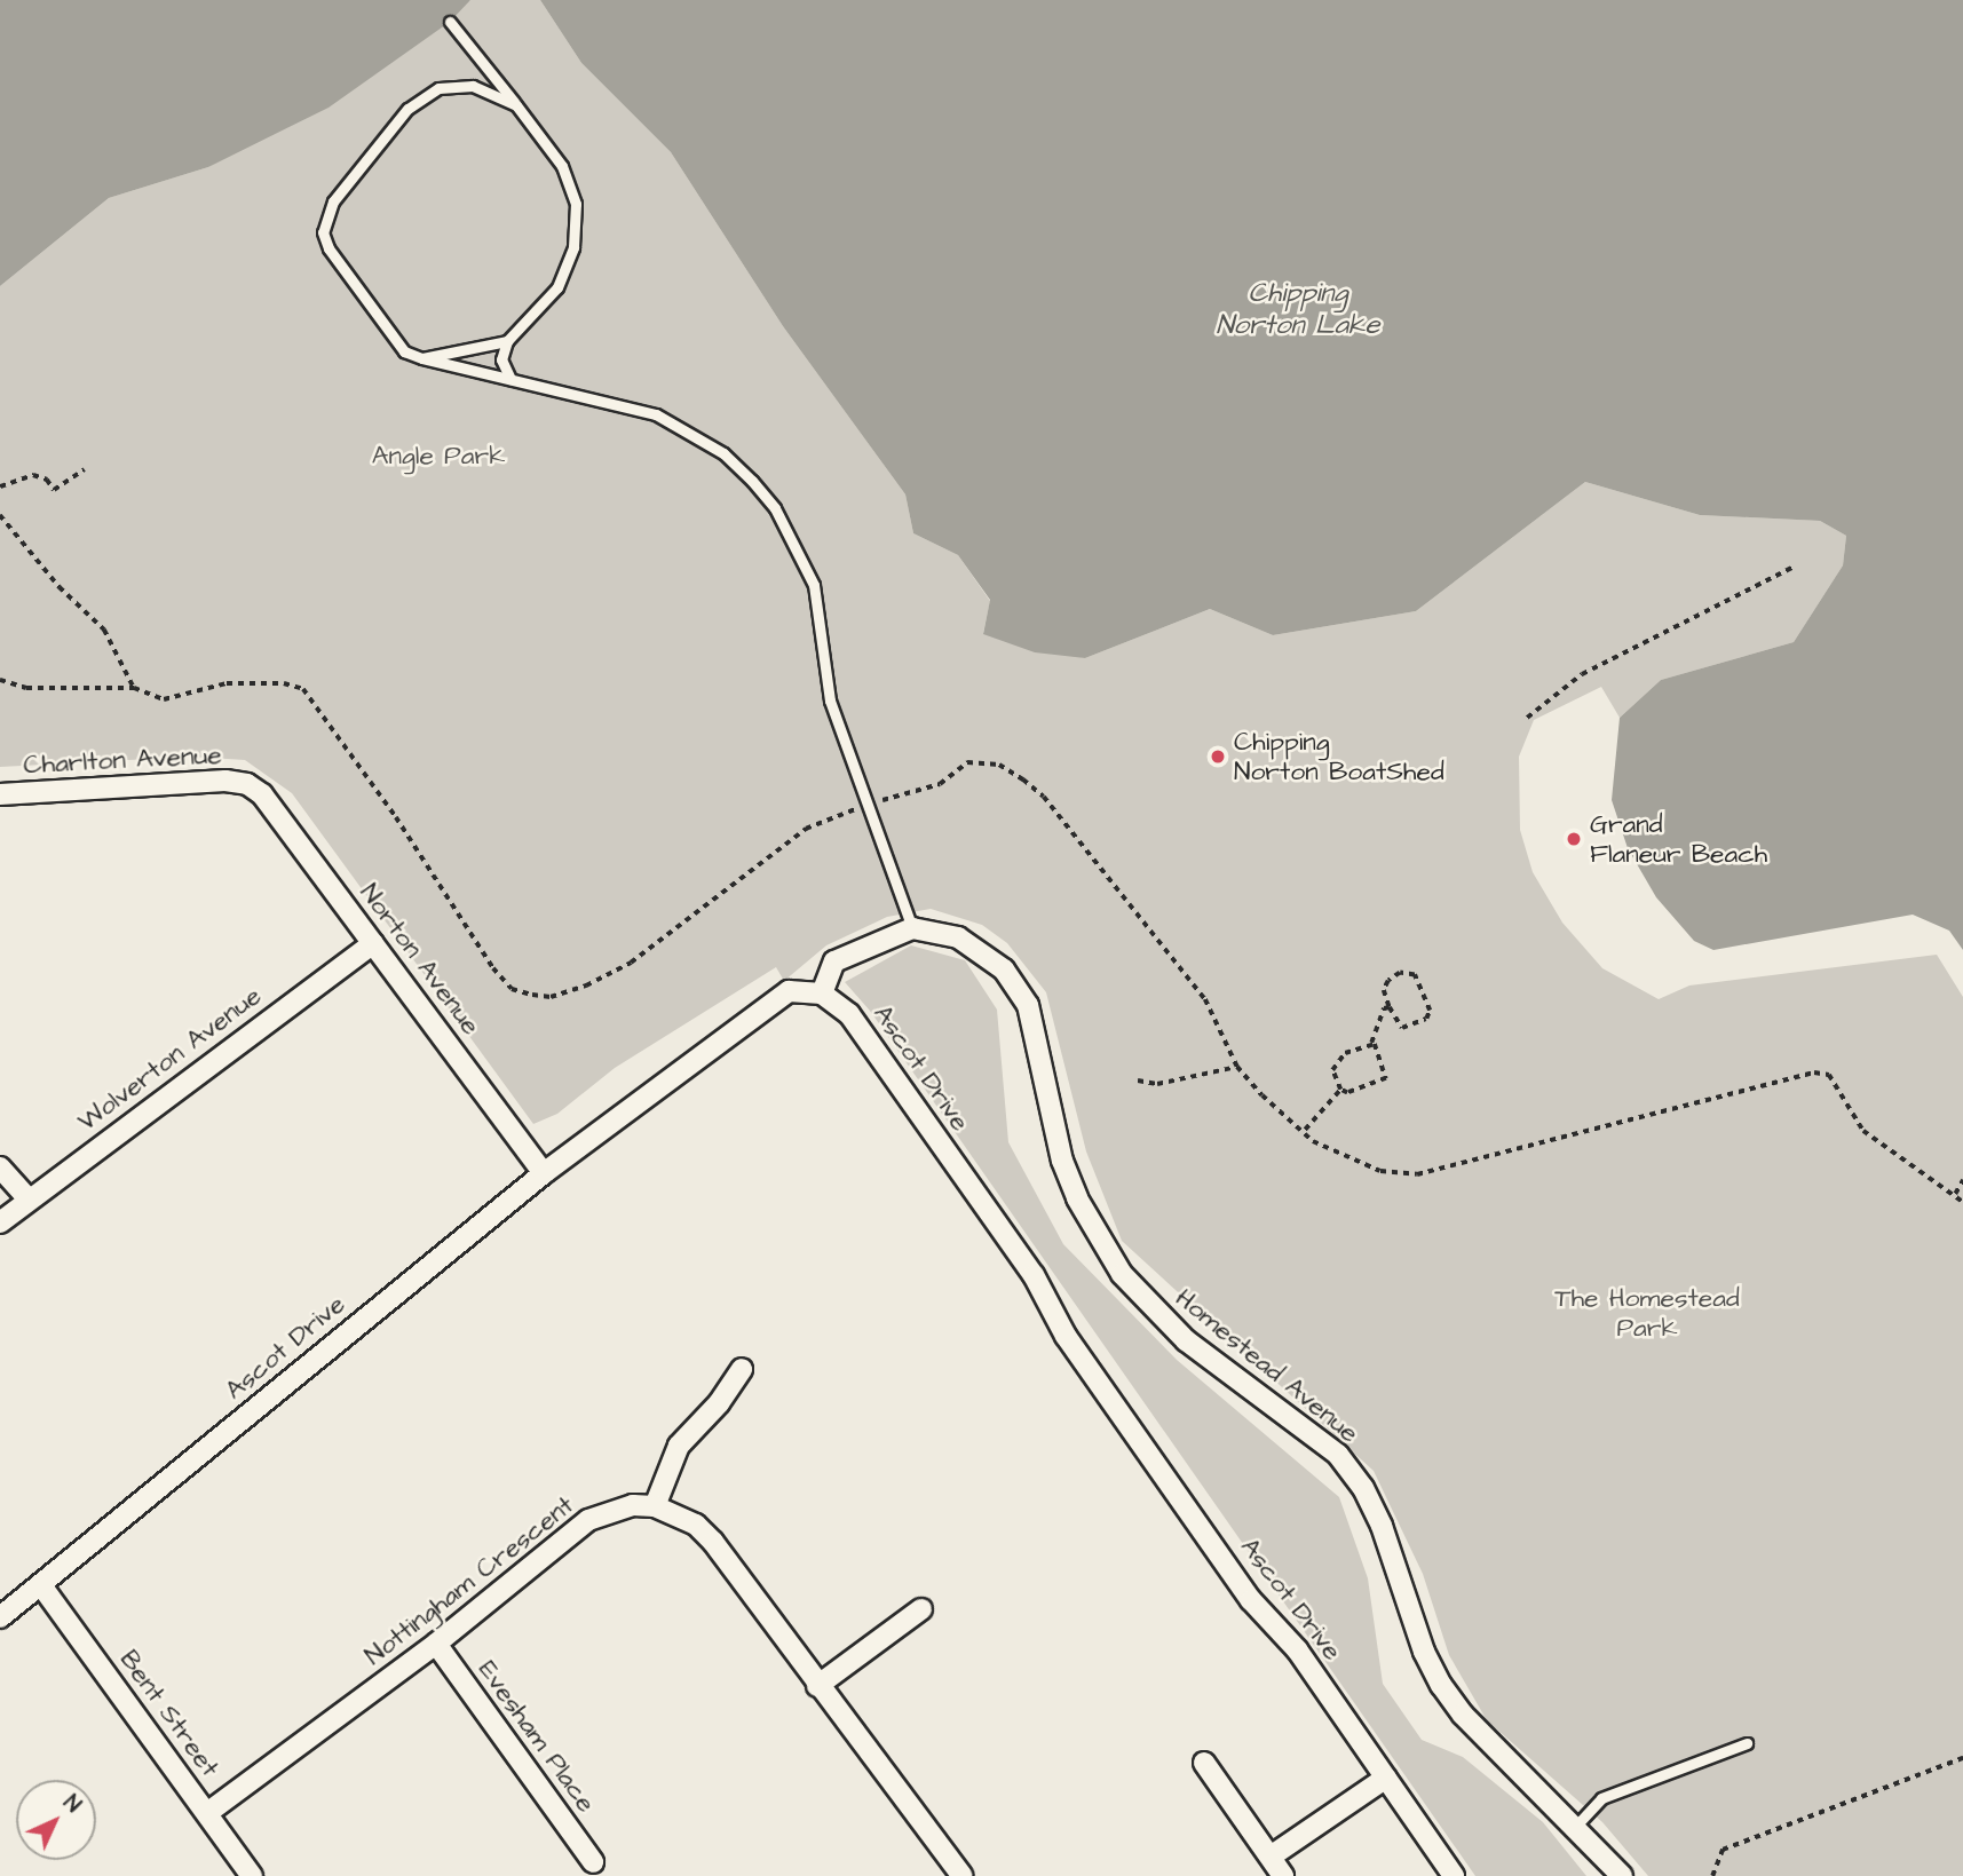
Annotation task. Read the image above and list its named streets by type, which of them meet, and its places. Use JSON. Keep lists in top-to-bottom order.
{
  "streets": {
    "street": [
      "Charlton Avenue",
      "Norton Avenue",
      "Wolverton Avenue",
      "Ascot Drive",
      "Homestead Avenue",
      "Nottingham Crescent",
      "Bent Street",
      "Evesham Place"
    ]
  },
  "crossings": [
    ["Charlton Avenue", "Norton Avenue"],
    ["Norton Avenue", "Wolverton Avenue"],
    ["Norton Avenue", "Ascot Drive"],
    ["Ascot Drive", "Bent Street"],
    ["Nottingham Crescent", "Bent Street"],
    ["Nottingham Crescent", "Evesham Place"]
  ],
  "water": ["Chipping Norton Lake"],
  "parks": ["Angle Park", "The Homestead Park"],
  "places": ["Chipping Norton BoatShed", "Grand Flaneur Beach"],
  "north": "top right"
}
